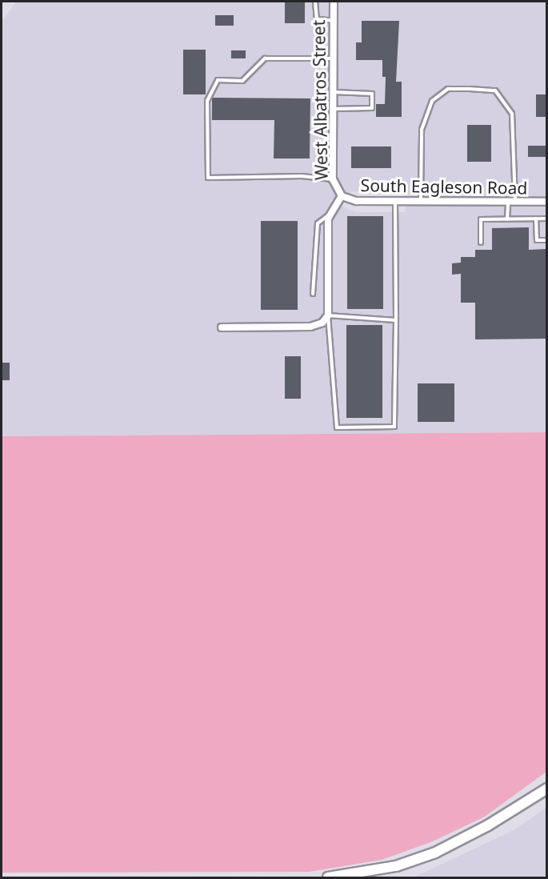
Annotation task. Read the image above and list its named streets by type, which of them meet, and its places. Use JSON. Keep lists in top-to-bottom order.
{
  "streets": {
    "street": ["West Albatros Street", "South Eagleson Road"]
  },
  "crossings": [
    ["West Albatros Street", "South Eagleson Road"]
  ]
}
